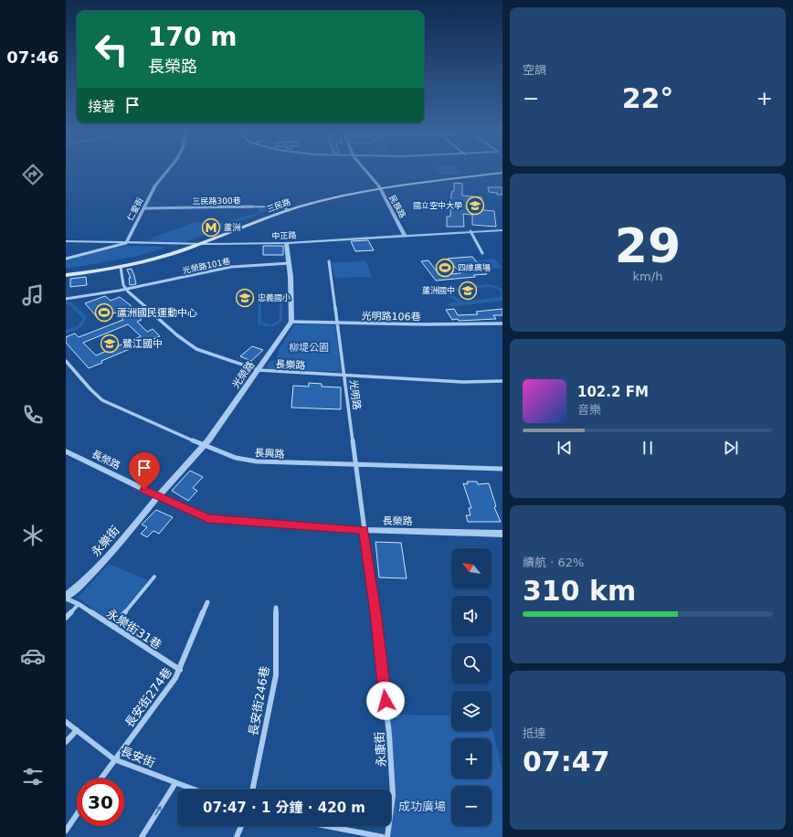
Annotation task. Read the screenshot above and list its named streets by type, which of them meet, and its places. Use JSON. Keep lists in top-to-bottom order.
{
  "streets": {
    "main road": ["三民路"],
    "street": [
      "三民路300巷",
      "民族路",
      "仁愛街",
      "中正路",
      "光榮路101巷",
      "光明路106巷",
      "長樂路",
      "光榮路",
      "光明路",
      "長興路",
      "長榮路",
      "永樂街",
      "永樂街31巷",
      "長安街274巷",
      "長安街246巷",
      "永康街",
      "長安街"
    ]
  },
  "crossings": [
    ["三民路300巷", "三民路"],
    ["三民路300巷", "仁愛街"],
    ["三民路", "民族路"],
    ["三民路", "中正路"],
    ["民族路", "中正路"],
    ["仁愛街", "中正路"],
    ["光榮路101巷", "長樂路"],
    ["光明路106巷", "光榮路"],
    ["光明路106巷", "光明路"],
    ["長樂路", "光榮路"],
    ["長樂路", "光明路"],
    ["光榮路", "長興路"],
    ["光榮路", "長榮路"],
    ["光榮路", "永樂街"],
    ["光明路", "長興路"],
    ["光明路", "長榮路"],
    ["光明路", "永康街"],
    ["長榮路", "永樂街"],
    ["長榮路", "永康街"],
    ["永樂街", "永樂街31巷"],
    ["永樂街31巷", "長安街274巷"],
    ["長安街274巷", "長安街"]
  ],
  "parks": ["柳堤公園", "成功廣場"],
  "places": {
    "school or university": [
      "國立空中大學",
      "蘆洲國中",
      "忠義國小",
      "鷺江國中"
    ],
    "metro station": ["蘆洲"],
    "sports": ["四維廣場", "蘆洲國民運動中心"]
  },
  "north": "top left",
  "page": {
    "tabs": "07:46",
    "tile": [
      "空調",
      ["29", "km/h"],
      ["續航 · 62%", "310 km"],
      ["抵達", "07:47"]
    ],
    "turn": ["170 m", "長榮路"],
    "heat": ["−", "22°", "+"],
    "then": "接著",
    "song": ["102.2 FM", "音樂"],
    "map_buttons": ["+", "−"],
    "limit": "30",
    "trip": "07:47 · 1 分鐘 · 420 m"
  }
}
